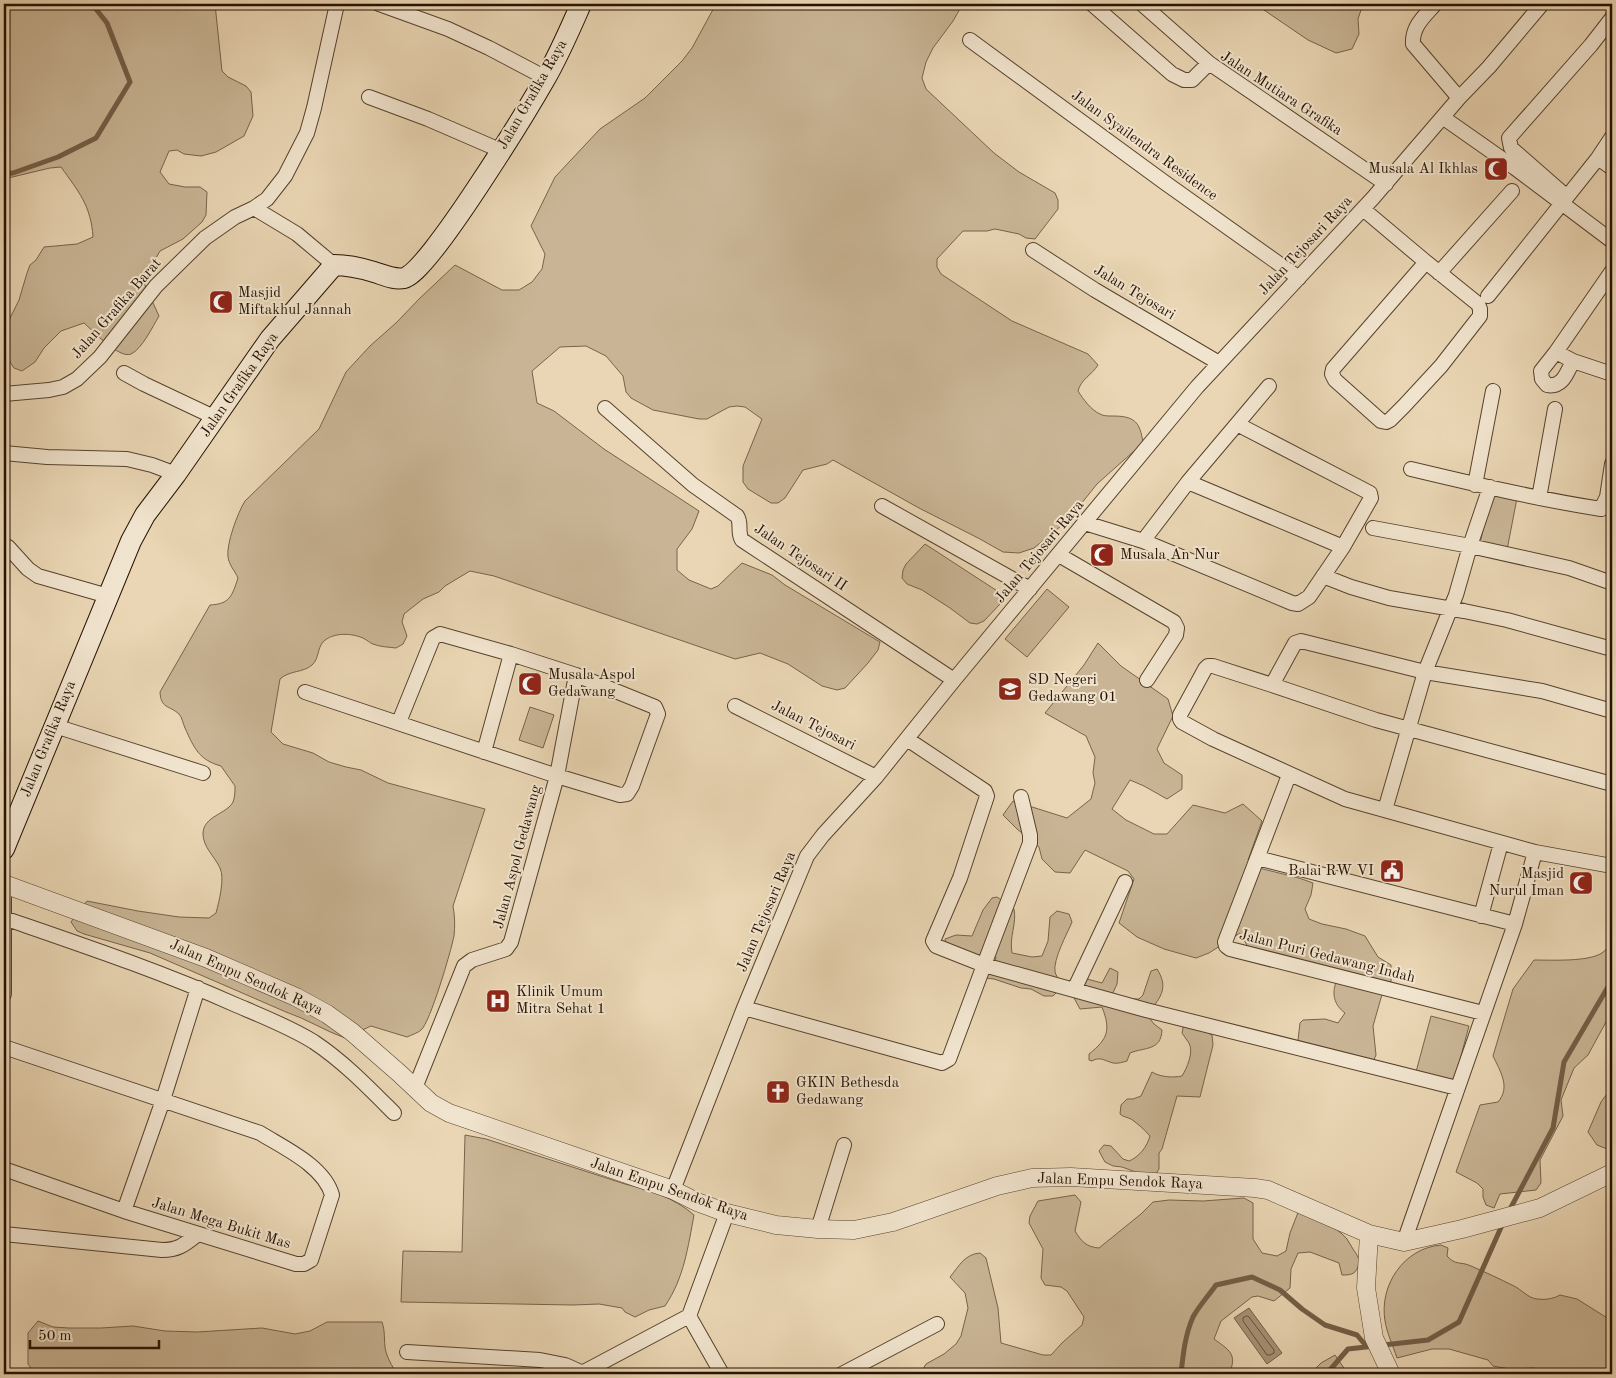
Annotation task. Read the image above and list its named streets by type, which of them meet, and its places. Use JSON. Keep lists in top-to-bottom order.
{
  "streets": {
    "main road": ["Jalan Grafika Raya"],
    "street": [
      "Jalan Mutiara Grafika",
      "Jalan Syailendra Residence",
      "Jalan Tejosari Raya",
      "Jalan Tejosari",
      "Jalan Grafika Barat",
      "Jalan Tejosari II",
      "Jalan Aspol Gedawang",
      "Jalan Puri Gedawang Indah",
      "Jalan Empu Sendok Raya",
      "Jalan Mega Bukit Mas"
    ]
  },
  "crossings": [
    ["Jalan Mutiara Grafika", "Jalan Tejosari Raya"],
    ["Jalan Syailendra Residence", "Jalan Tejosari Raya"],
    ["Jalan Tejosari Raya", "Jalan Tejosari"],
    ["Jalan Tejosari Raya", "Jalan Tejosari II"],
    ["Jalan Tejosari Raya", "Jalan Empu Sendok Raya"],
    ["Jalan Aspol Gedawang", "Jalan Empu Sendok Raya"]
  ],
  "places": {
    "mosque": [
      "Musala Al Ikhlas",
      "Masjid Miftakhul Jannah",
      "Musala An Nur",
      "Musala Aspol Gedawang",
      "Masjid Nurul Iman"
    ],
    "school or university": ["SD Negeri Gedawang 01"],
    "public building": ["Balai RW VI"],
    "hospital": ["Klinik Umum Mitra Sehat 1"],
    "church": ["GKIN Bethesda Gedawang"]
  },
  "scale_bar": "50 m"
}
